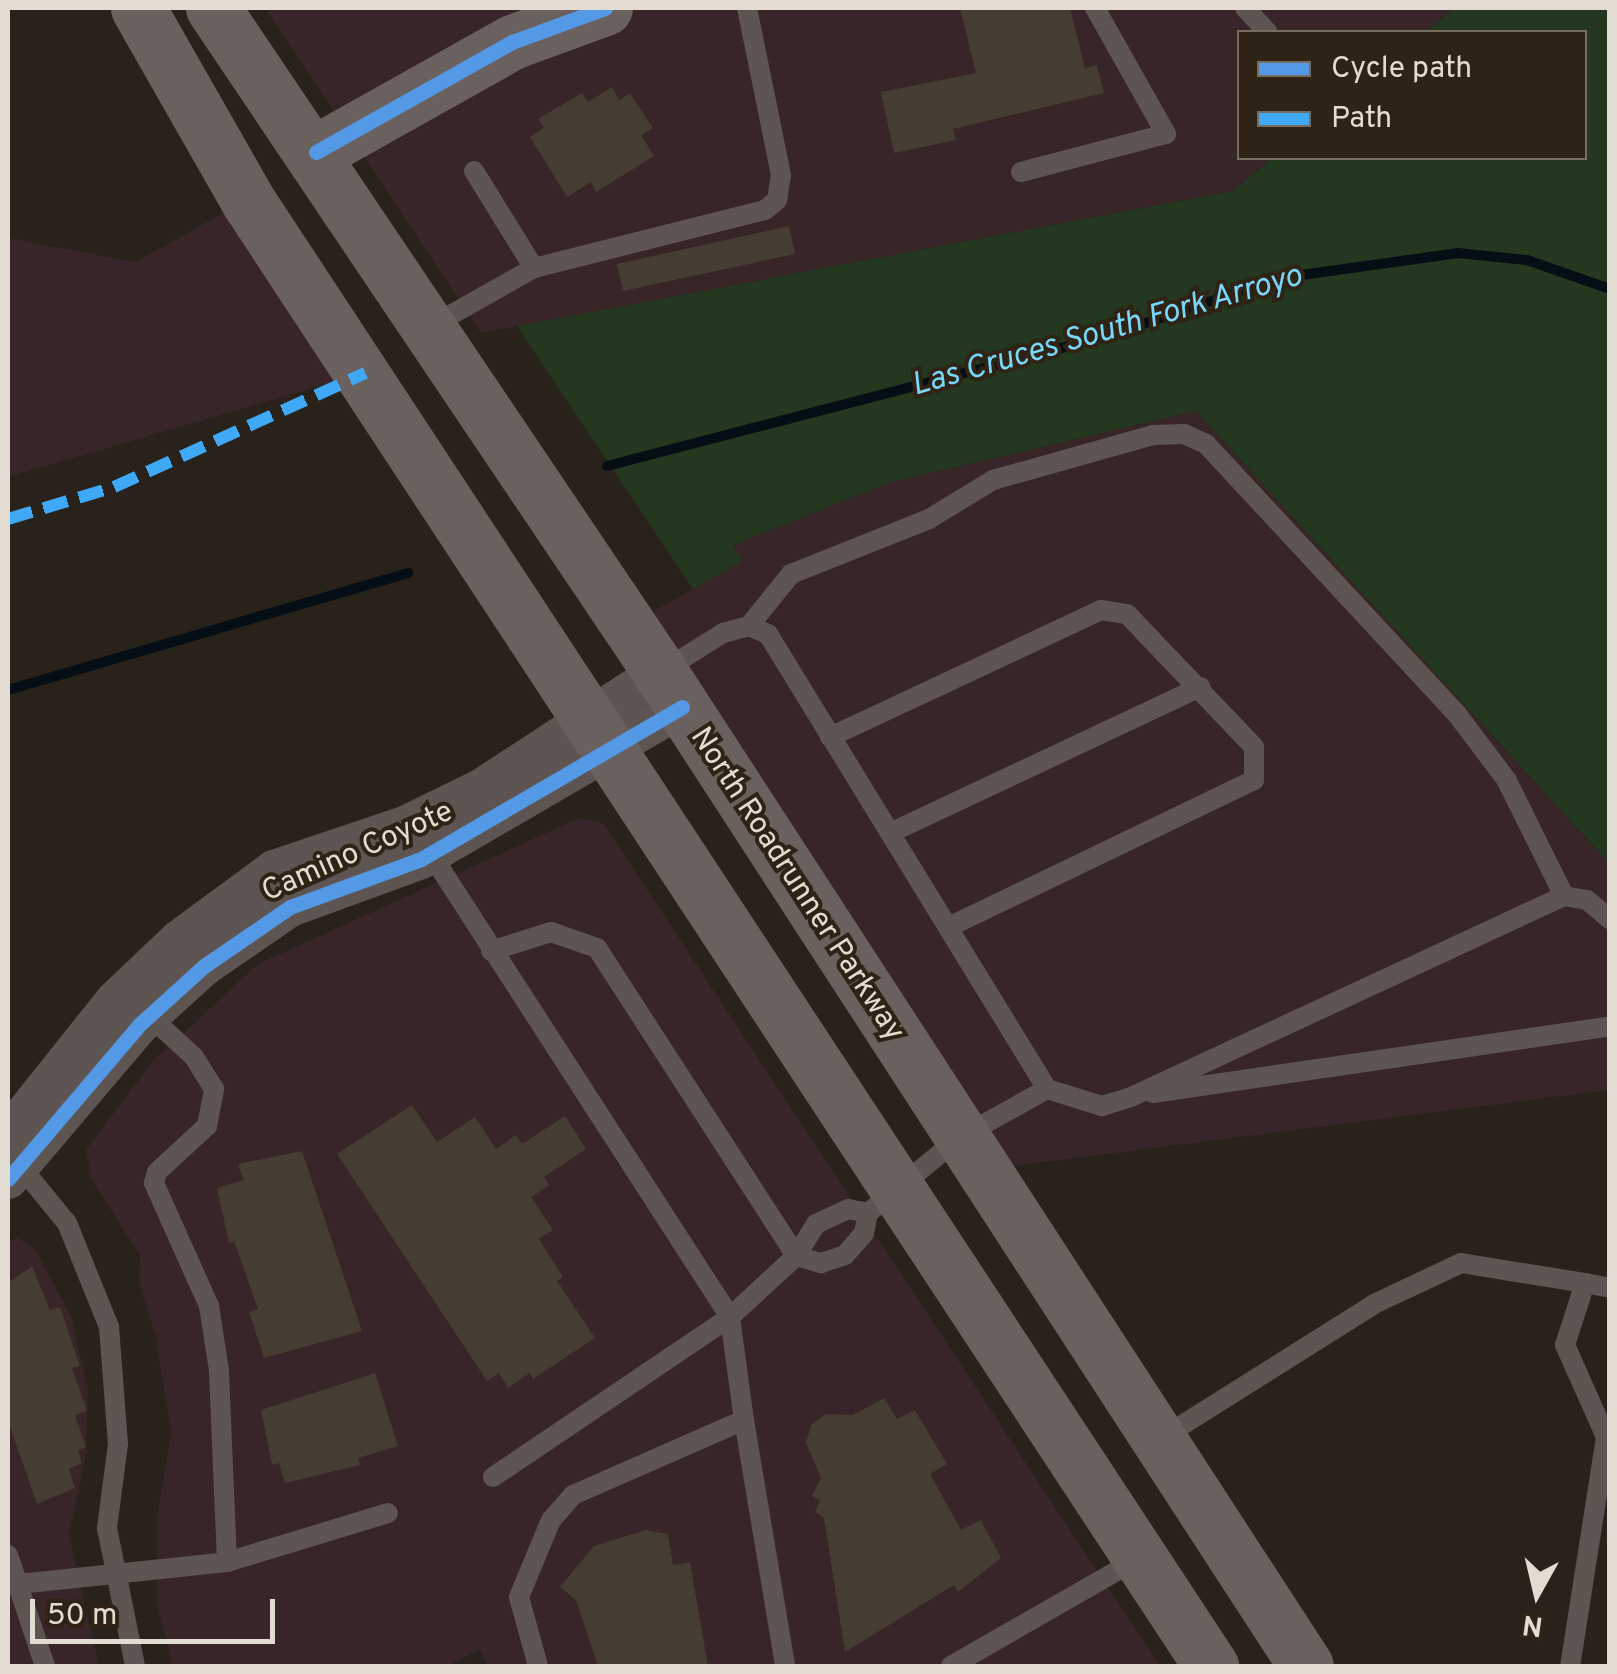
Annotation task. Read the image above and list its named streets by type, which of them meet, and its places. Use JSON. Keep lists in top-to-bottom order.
{
  "streets": {
    "main road": ["North Roadrunner Parkway"],
    "street": ["Camino Coyote"]
  },
  "crossings": [
    ["Camino Coyote", "North Roadrunner Parkway"]
  ],
  "water": ["Las Cruces South Fork Arroyo"],
  "legend": ["Cycle path", "Path"],
  "scale_bar": "50 m",
  "north": "bottom"
}
